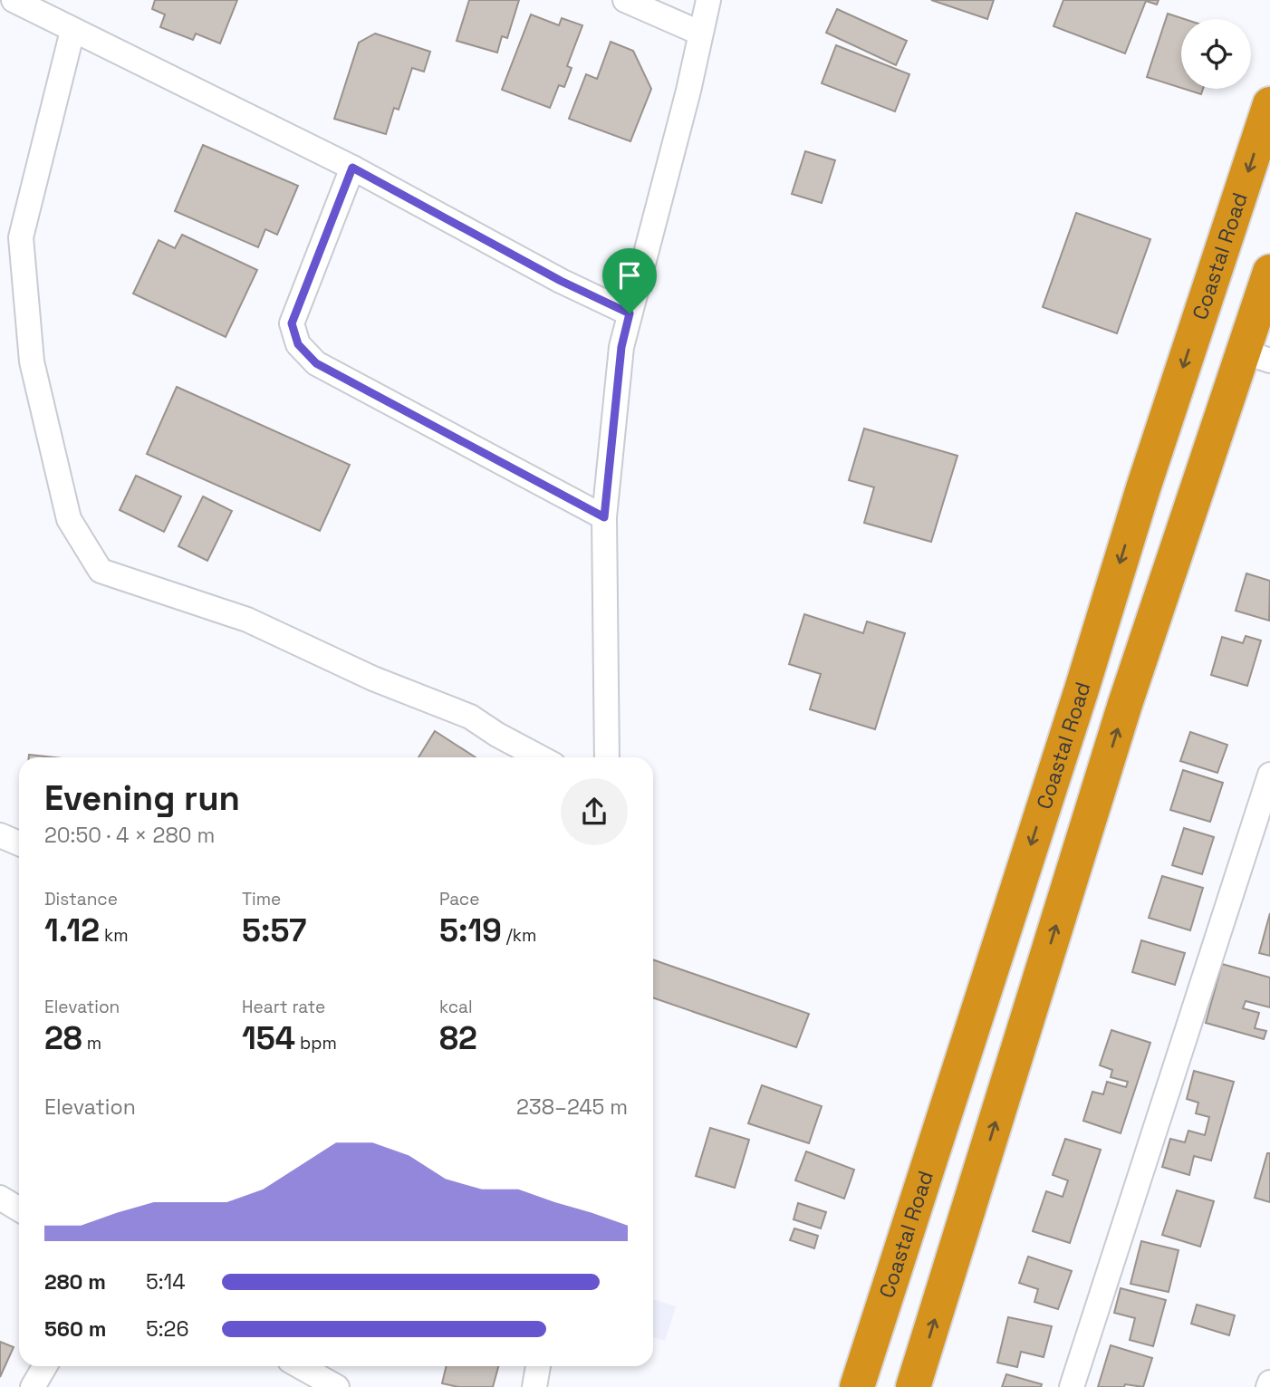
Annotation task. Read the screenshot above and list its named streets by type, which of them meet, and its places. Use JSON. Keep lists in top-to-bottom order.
{
  "streets": {
    "highway": ["Coastal Road"]
  },
  "page": {
    "heading": ["Evening run", "20:50 · 4 × 280 m"],
    "stats": [
      ["Distance", "1.12 km"],
      ["Time", "5:57"],
      ["Pace", "5:19 /km"],
      ["Elevation", "28 m"],
      ["Heart rate", "154 bpm"],
      ["kcal", "82"]
    ],
    "chart": ["Elevation", "238–245 m"],
    "list": [
      {
        "name": "280 m",
        "note": "5:14"
      },
      {
        "name": "560 m",
        "note": "5:26"
      }
    ]
  }
}
